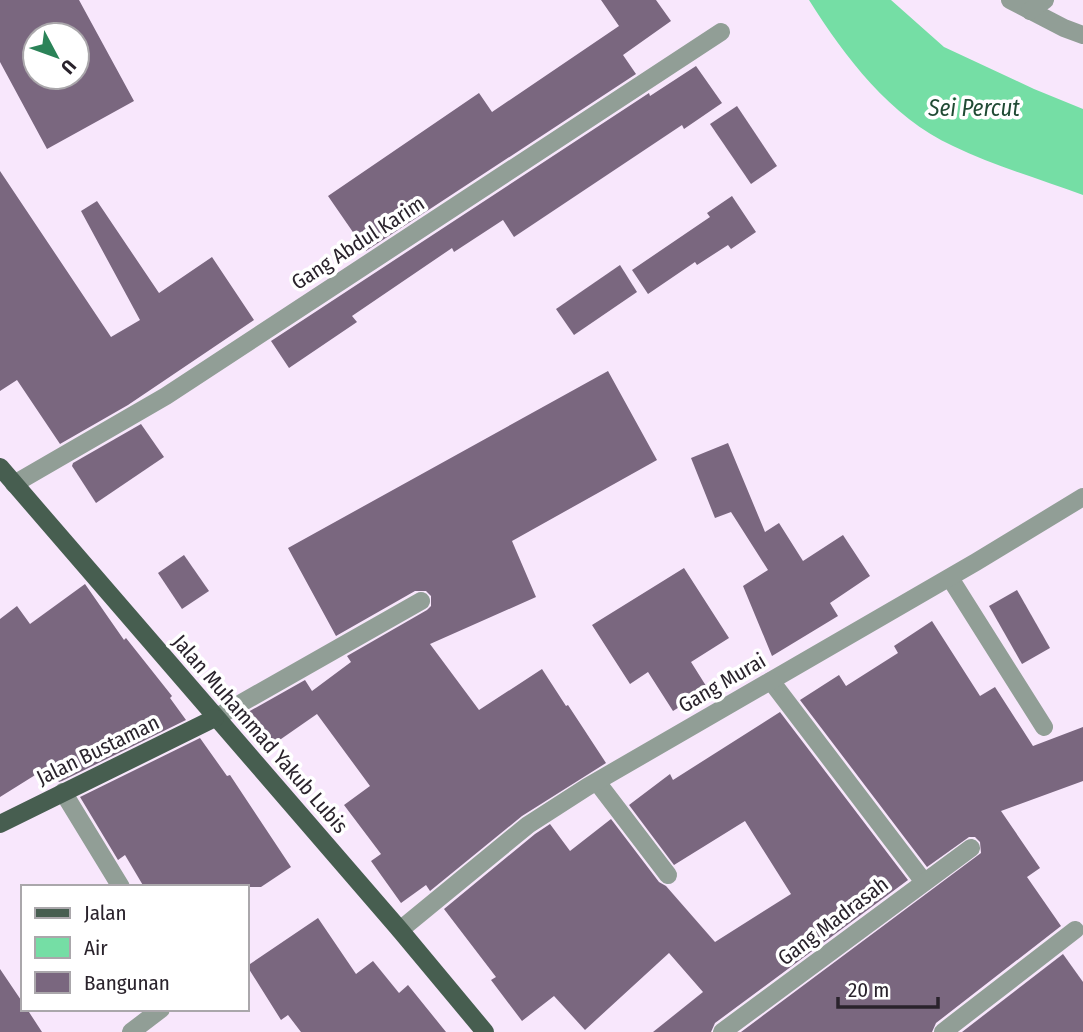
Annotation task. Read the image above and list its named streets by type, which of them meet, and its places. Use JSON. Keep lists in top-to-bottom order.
{
  "streets": {
    "main road": ["Jalan Muhammad Yakub Lubis", "Jalan Bustaman"],
    "street": ["Gang Abdul Karim", "Gang Murai", "Gang Madrasah"]
  },
  "crossings": [
    ["Gang Abdul Karim", "Jalan Muhammad Yakub Lubis"],
    ["Gang Murai", "Jalan Muhammad Yakub Lubis"],
    ["Jalan Muhammad Yakub Lubis", "Jalan Bustaman"]
  ],
  "water": ["Sei Percut"],
  "legend": ["Jalan", "Air", "Bangunan"],
  "scale_bar": "20 m",
  "north": "bottom right"
}
